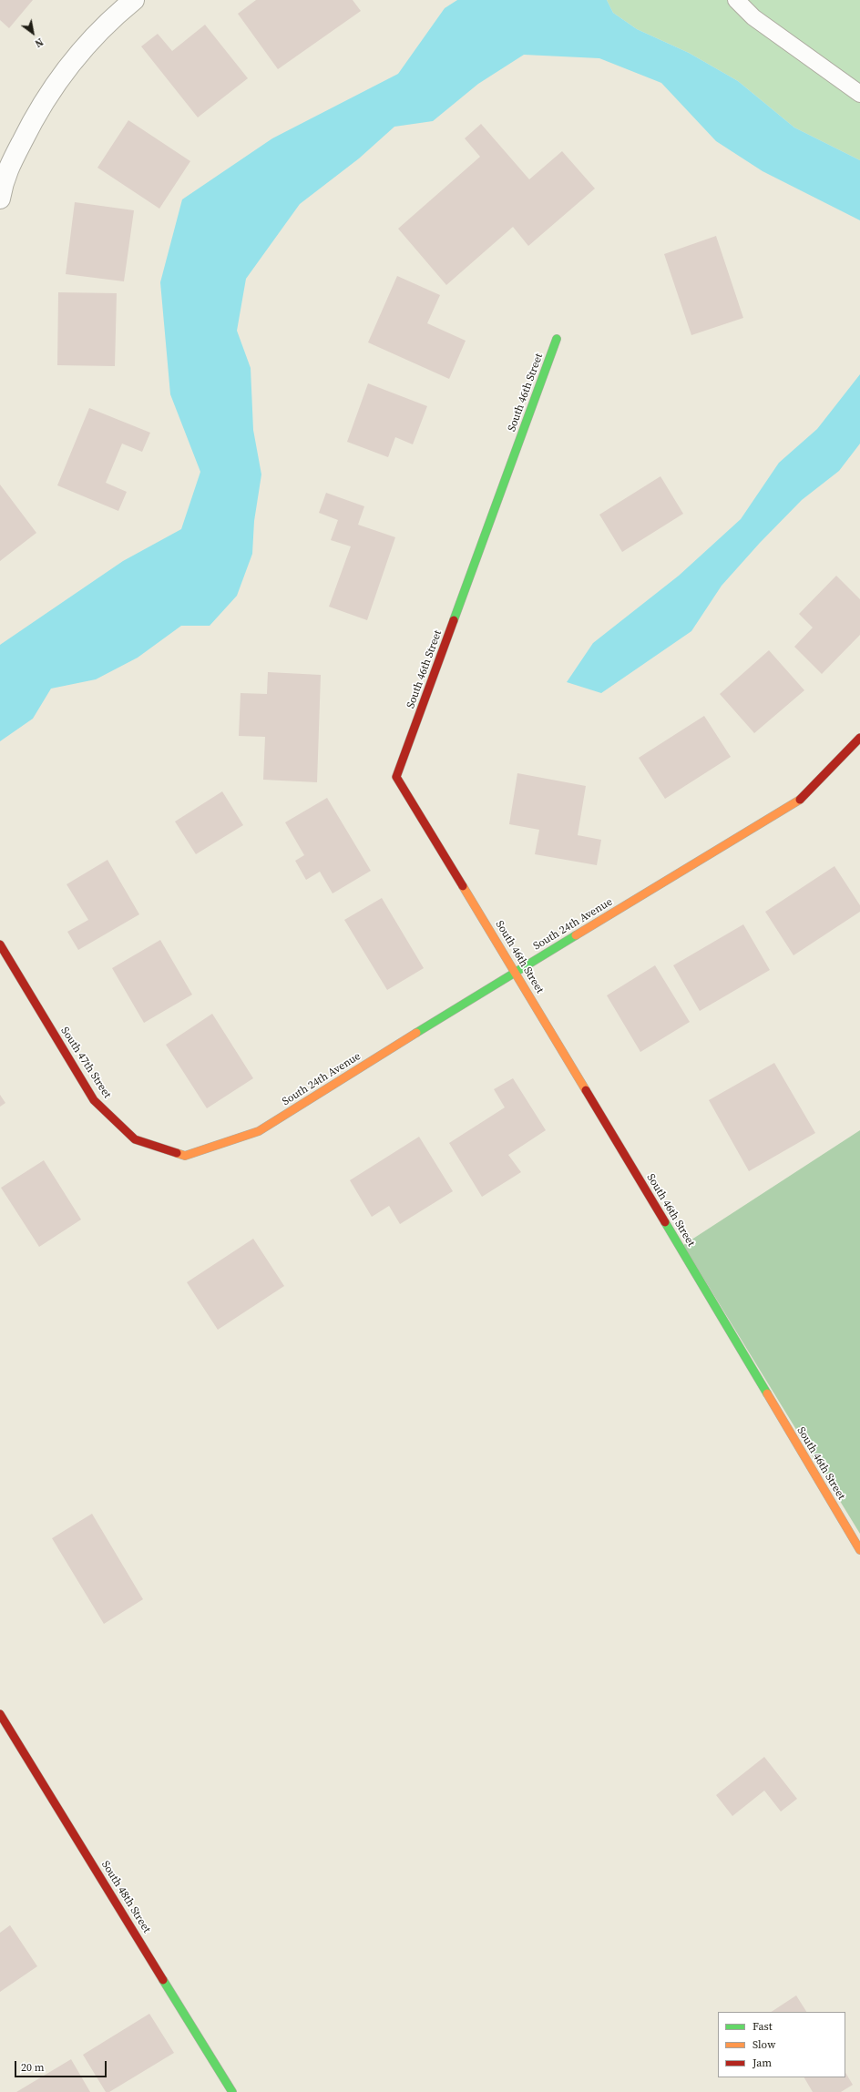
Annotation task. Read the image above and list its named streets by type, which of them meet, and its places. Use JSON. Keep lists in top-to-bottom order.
{
  "streets": {
    "street": [
      "South 46th Street",
      "South 24th Avenue",
      "South 47th Street",
      "South 48th Street"
    ]
  },
  "crossings": [
    ["South 46th Street", "South 24th Avenue"],
    ["South 24th Avenue", "South 47th Street"]
  ],
  "legend": ["Fast", "Slow", "Jam"],
  "scale_bar": "20 m",
  "north": "bottom right"
}
